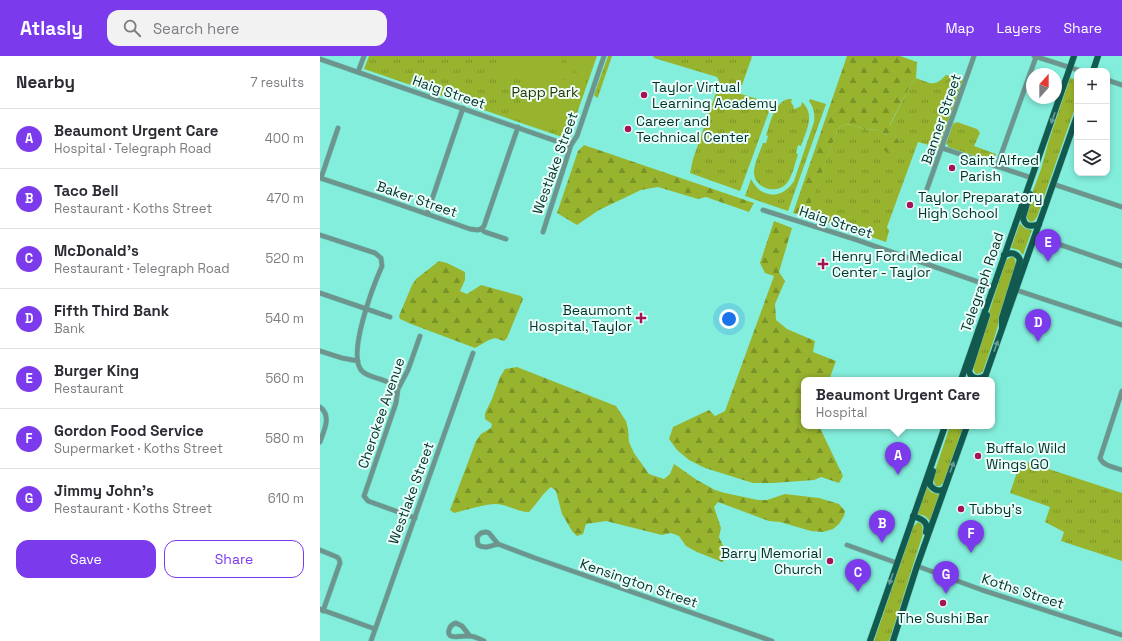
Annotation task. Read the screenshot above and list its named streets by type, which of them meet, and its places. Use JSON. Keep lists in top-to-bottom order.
{
  "streets": {
    "main road": ["Telegraph Road"],
    "street": [
      "Haig Street",
      "Banner Street",
      "Westlake Street",
      "Baker Street",
      "Cherokee Avenue",
      "Kensington Street",
      "Koths Street"
    ]
  },
  "crossings": [
    ["Haig Street", "Westlake Street"],
    ["Haig Street", "Telegraph Road"],
    ["Westlake Street", "Cherokee Avenue"]
  ],
  "parks": ["Papp Park"],
  "places": {
    "other": [
      "Taylor Virtual Learning Academy",
      "Career and Technical Center",
      "Saint Alfred Parish",
      "Taylor Preparatory High School",
      "Buffalo Wild Wings GO",
      "Tubby's",
      "Barry Memorial Church",
      "The Sushi Bar"
    ],
    "health": ["Henry Ford Medical Center - Taylor", "Beaumont Hospital, Taylor"]
  },
  "north": "top",
  "page": {
    "header": "Atlasly",
    "search": "Search here",
    "nav": ["Map", "Layers", "Share"],
    "heading": ["Nearby", "7 results"],
    "map_buttons": ["+", "−"],
    "list": [
      {
        "mark": "A",
        "name": "Beaumont Urgent Care",
        "note": "Hospital · Telegraph Road",
        "value": "400 m"
      },
      {
        "mark": "B",
        "name": "Taco Bell",
        "note": "Restaurant · Koths Street",
        "value": "470 m"
      },
      {
        "mark": "C",
        "name": "McDonald's",
        "note": "Restaurant · Telegraph Road",
        "value": "520 m"
      },
      {
        "mark": "D",
        "name": "Fifth Third Bank",
        "note": "Bank",
        "value": "540 m"
      },
      {
        "mark": "E",
        "name": "Burger King",
        "note": "Restaurant",
        "value": "560 m"
      },
      {
        "mark": "F",
        "name": "Gordon Food Service",
        "note": "Supermarket · Koths Street",
        "value": "580 m"
      },
      {
        "mark": "G",
        "name": "Jimmy John's",
        "note": "Restaurant · Koths Street",
        "value": "610 m"
      }
    ],
    "pins": [
      "E",
      "D",
      "A",
      "B",
      "F",
      "C",
      "G"
    ],
    "popup": ["Beaumont Urgent Care", "Hospital"],
    "buttons": ["Save", "Share"]
  }
}
